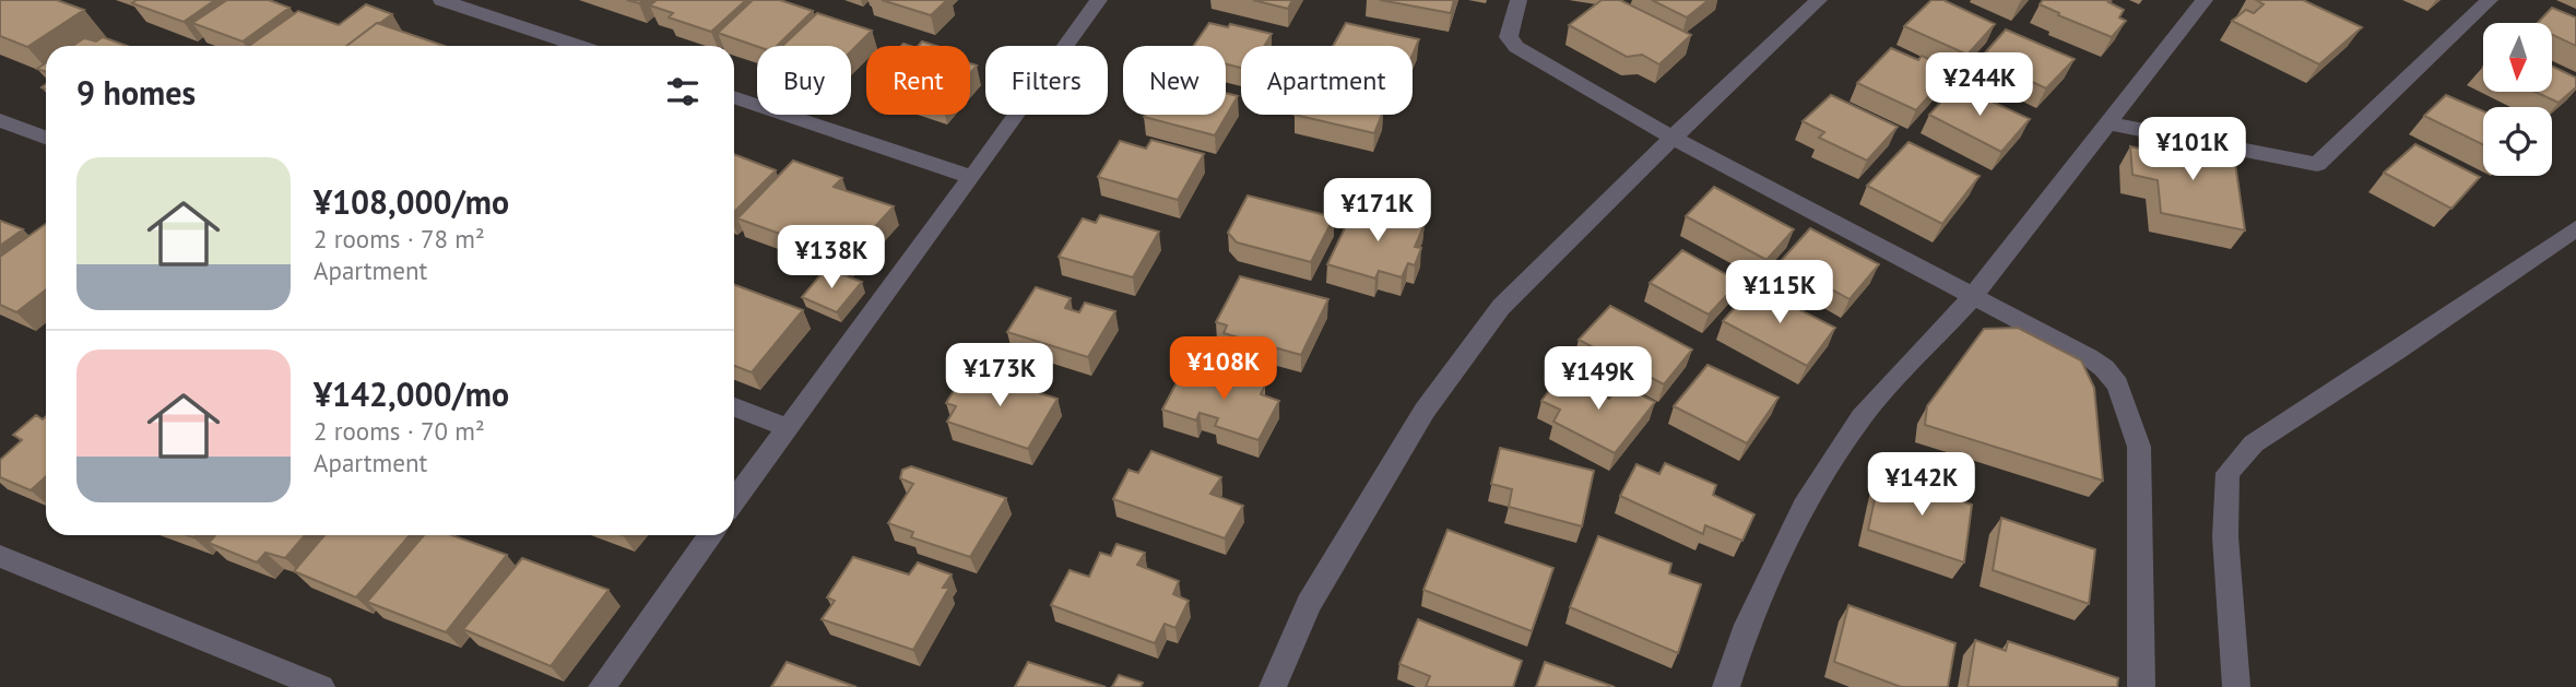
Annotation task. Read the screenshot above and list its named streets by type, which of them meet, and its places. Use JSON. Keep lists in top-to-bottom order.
{
  "north": "bottom",
  "page": {
    "chip": [
      "Buy",
      "Rent",
      "Filters",
      "New",
      "Apartment"
    ],
    "heading": "9 homes",
    "price": [
      "¥244K",
      "¥101K",
      "¥171K",
      "¥138K",
      "¥115K",
      "¥108K",
      "¥173K",
      "¥149K",
      "¥142K"
    ],
    "list": [
      {
        "name": "¥108,000/mo",
        "note": "2 rooms · 78 m² · Apartment"
      },
      {
        "name": "¥142,000/mo",
        "note": "2 rooms · 70 m² · Apartment"
      }
    ]
  }
}
